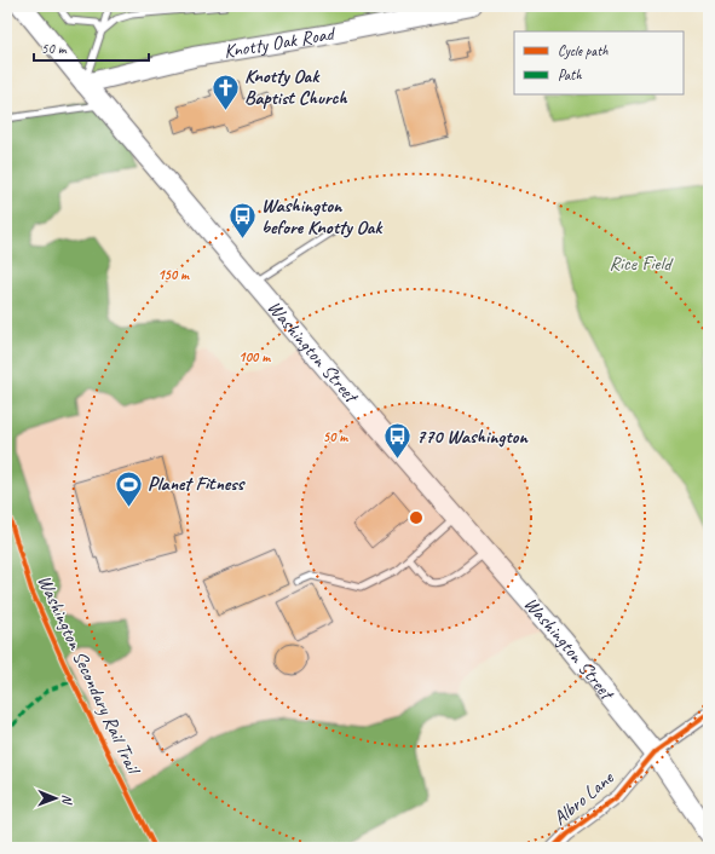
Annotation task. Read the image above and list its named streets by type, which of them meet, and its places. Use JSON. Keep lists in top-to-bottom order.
{
  "streets": {
    "main road": ["Knotty Oak Road", "Washington Street"],
    "street": ["Albro Lane"],
    "cycle path": ["Washington Secondary Rail Trail"]
  },
  "crossings": [
    ["Knotty Oak Road", "Washington Street"],
    ["Washington Street", "Albro Lane"]
  ],
  "parks": ["Rice Field"],
  "places": {
    "church": ["Knotty Oak Baptist Church"],
    "bus stop": ["Washington before Knotty Oak", "770 Washington"],
    "sports": ["Planet Fitness"]
  },
  "legend": ["Cycle path", "Path"],
  "scale_bar": "50 m",
  "north": "right",
  "rings": ["150 m", "100 m", "50 m"]
}
